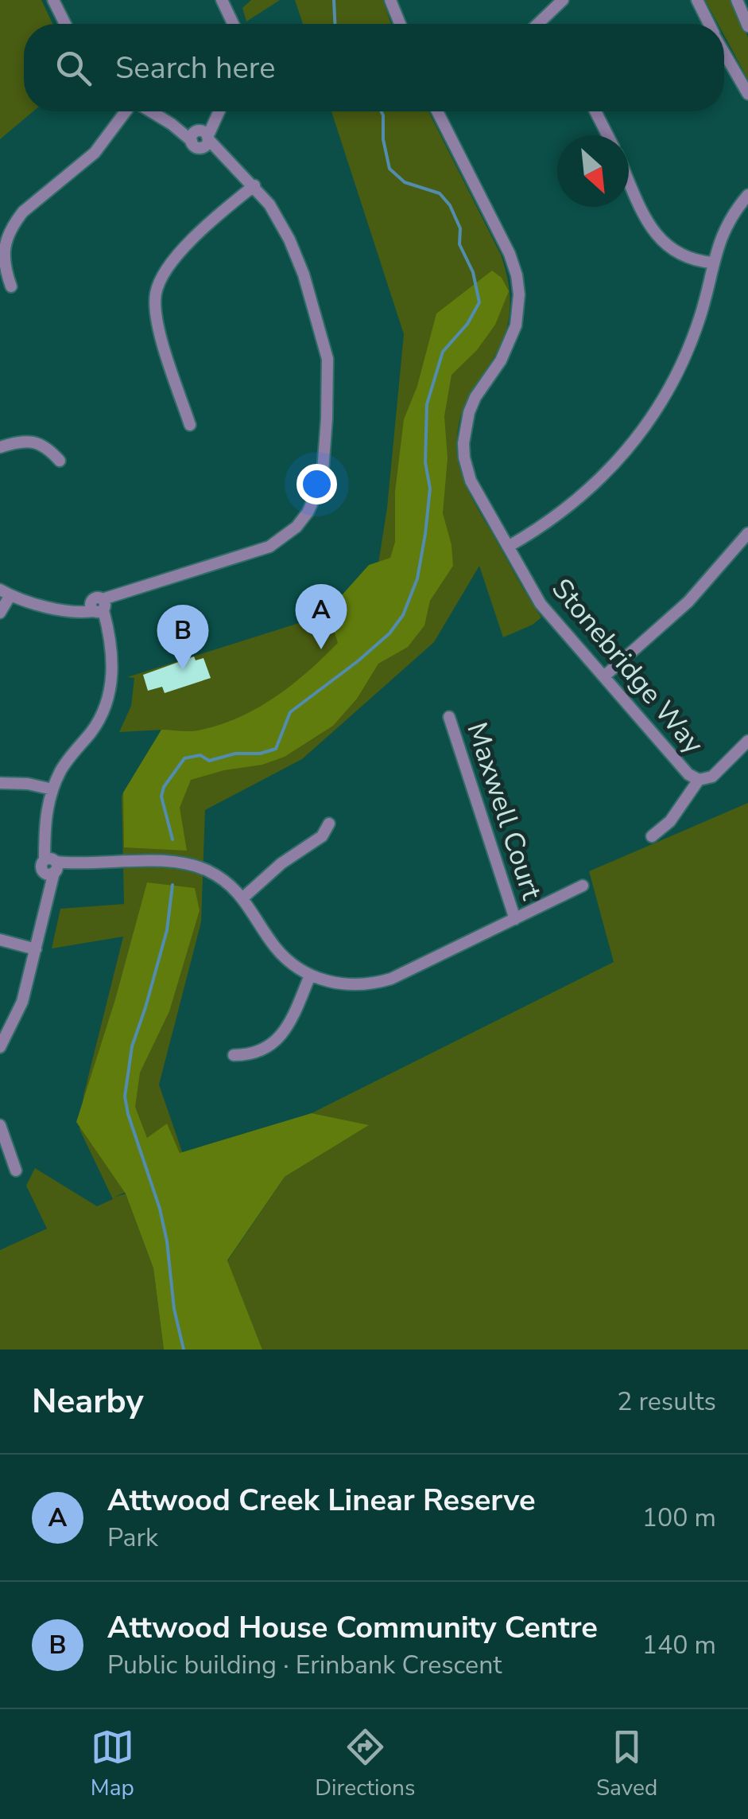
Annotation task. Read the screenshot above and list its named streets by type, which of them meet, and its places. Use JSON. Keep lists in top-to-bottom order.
{
  "streets": {
    "street": ["Stonebridge Way", "Maxwell Court"]
  },
  "north": "bottom right",
  "page": {
    "search": "Search here",
    "pins": ["A", "B"],
    "heading": ["Nearby", "2 results"],
    "list": [
      {
        "mark": "A",
        "name": "Attwood Creek Linear Reserve",
        "note": "Park",
        "value": "100 m"
      },
      {
        "mark": "B",
        "name": "Attwood House Community Centre",
        "note": "Public building · Erinbank Crescent",
        "value": "140 m"
      }
    ],
    "nav": ["Map", "Directions", "Saved"]
  }
}
